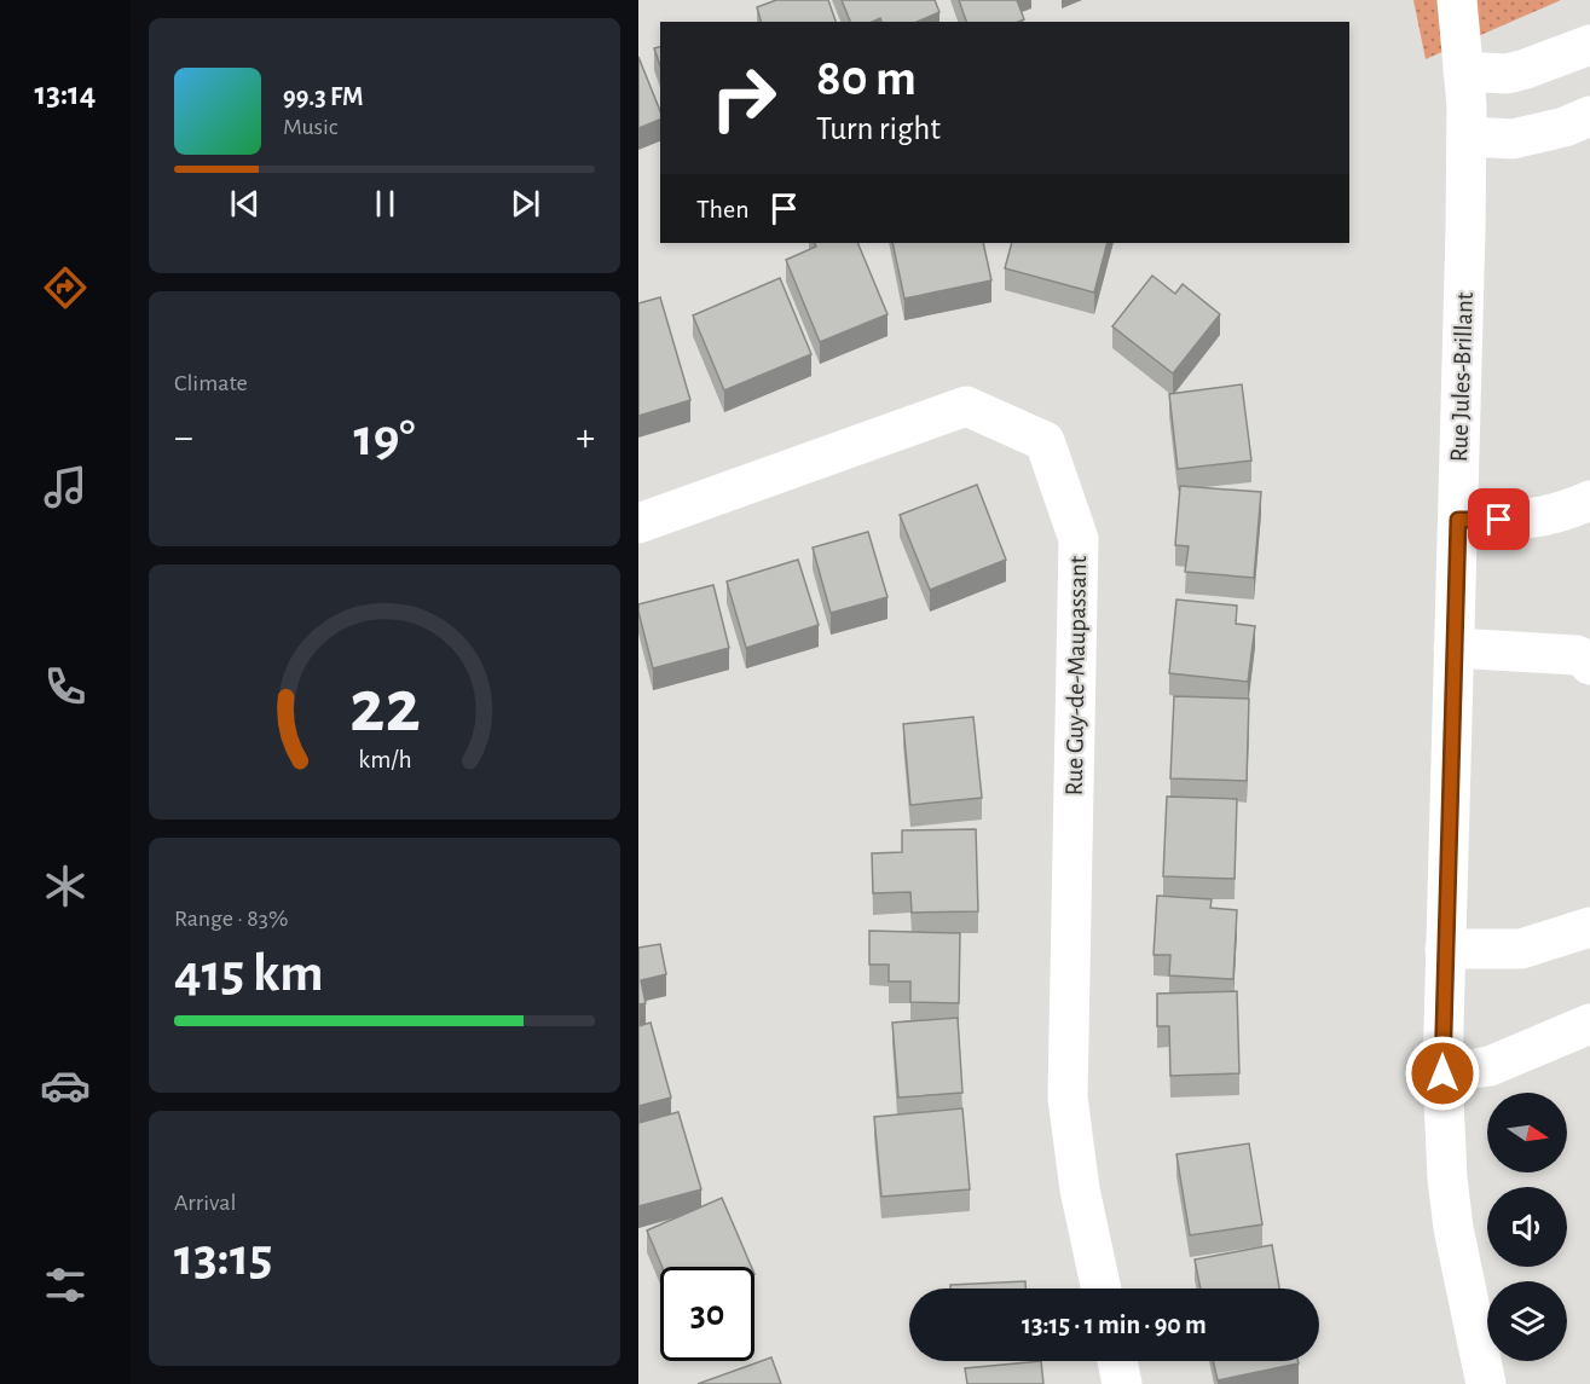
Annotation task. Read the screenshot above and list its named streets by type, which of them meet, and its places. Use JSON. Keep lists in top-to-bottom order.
{
  "streets": {
    "street": ["Rue Jules-Brillant", "Rue Guy-de-Maupassant"]
  },
  "north": "right",
  "page": {
    "tabs": "13:14",
    "turn": ["80 m", "Turn right"],
    "song": ["99.3 FM", "Music"],
    "then": "Then",
    "tile": [
      "Climate",
      ["Range · 83%", "415 km"],
      ["Arrival", "13:15"]
    ],
    "heat": ["−", "19°", "+"],
    "limit": "30",
    "trip": "13:15 · 1 min · 90 m",
    "gauge": ["22", "km/h"]
  }
}
